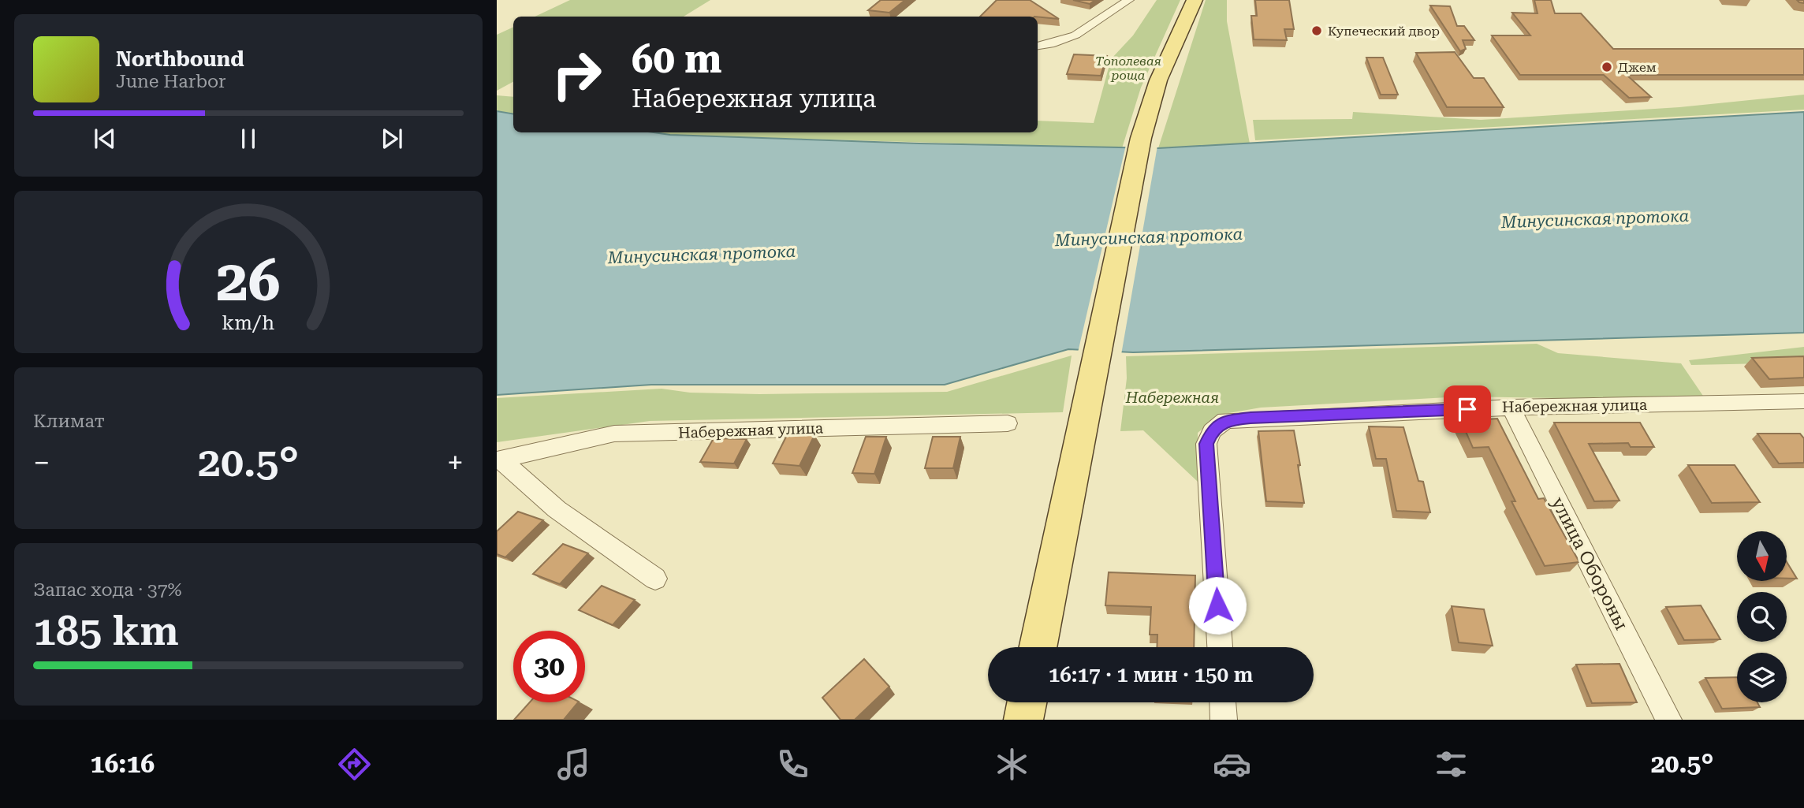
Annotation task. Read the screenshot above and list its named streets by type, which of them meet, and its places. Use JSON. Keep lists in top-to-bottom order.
{
  "streets": {
    "street": ["Набережная улица", "улица Обороны"]
  },
  "crossings": [
    ["Набережная улица", "улица Обороны"]
  ],
  "water": ["Минусинская протока"],
  "parks": ["Тополевая роща", "Набережная"],
  "places": ["Купеческий двор", "Джем"],
  "north": "bottom",
  "page": {
    "turn": ["60 m", "Набережная улица"],
    "song": ["Northbound", "June Harbor"],
    "tile": [
      "Климат",
      ["Запас хода · 37%", "185 km"]
    ],
    "heat": ["−", "20.5°", "+"],
    "limit": "30",
    "trip": "16:17 · 1 мин · 150 m",
    "tabs": ["16:16", "20.5°"],
    "gauge": ["26", "km/h"]
  }
}
